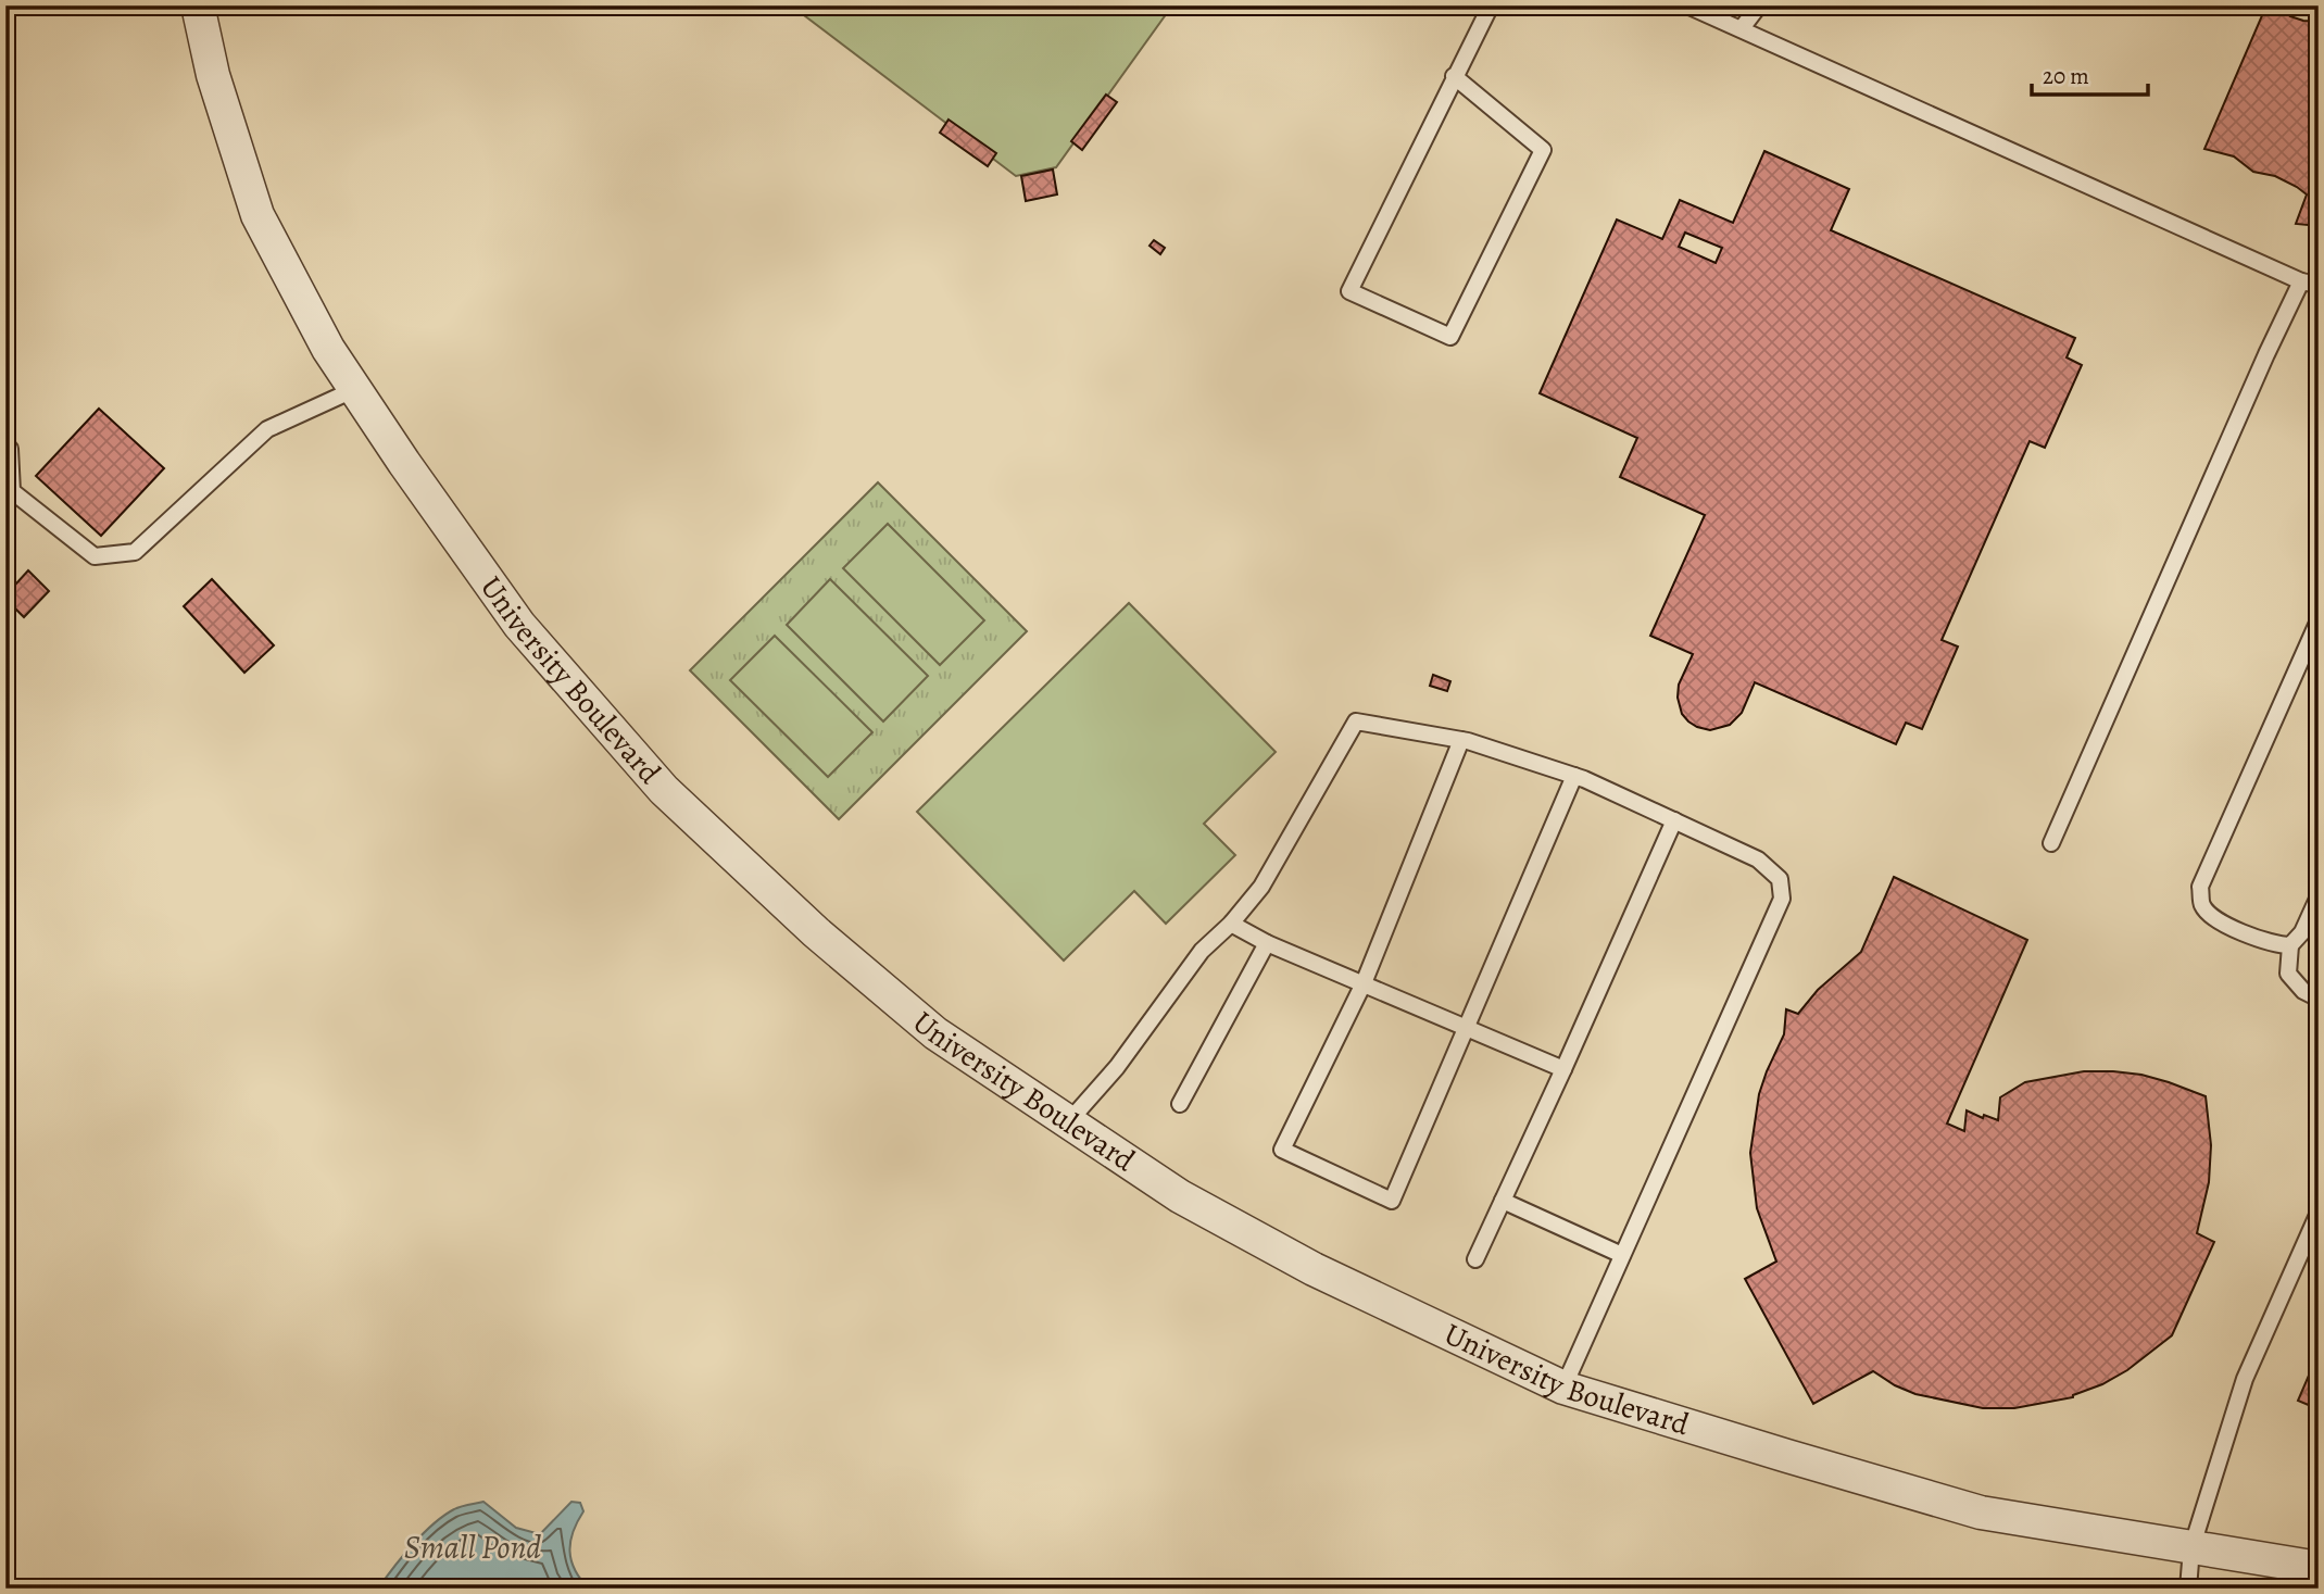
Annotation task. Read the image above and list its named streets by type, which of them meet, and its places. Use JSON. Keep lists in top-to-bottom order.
{
  "streets": {
    "street": ["University Boulevard"]
  },
  "water": ["Small Pond"],
  "scale_bar": "20 m"
}
